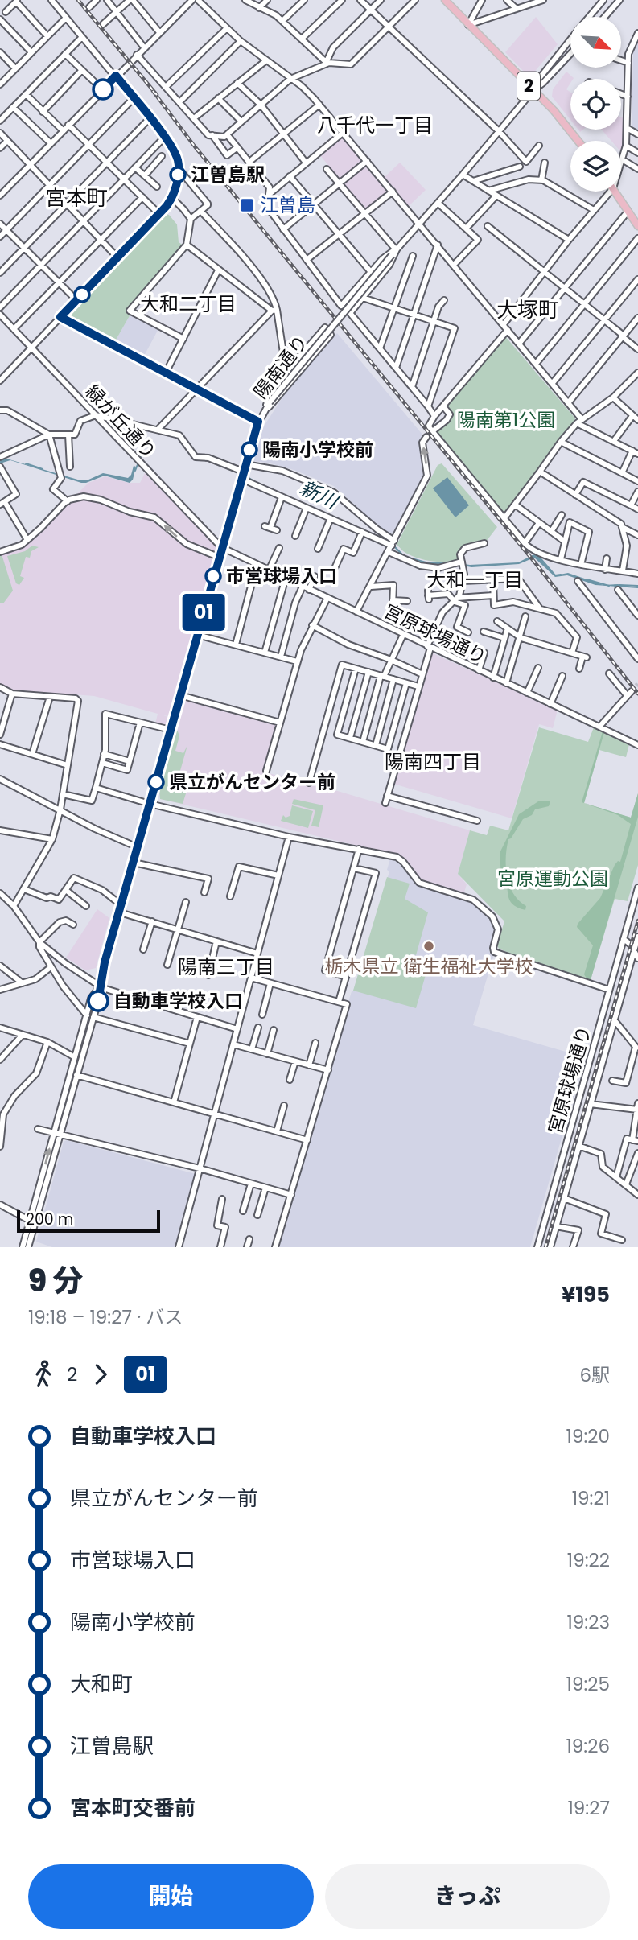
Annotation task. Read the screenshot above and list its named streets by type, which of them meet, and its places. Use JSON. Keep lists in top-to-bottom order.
{
  "streets": {
    "main road": ["2"],
    "street": ["陽南通り", "緑が丘通り", "宮原球場通り"]
  },
  "crossings": [
    ["2", "陽南通り"],
    ["陽南通り", "緑が丘通り"],
    ["陽南通り", "宮原球場通り"],
    ["緑が丘通り", "宮原球場通り"]
  ],
  "districts": [
    "八千代一丁目",
    "宮本町",
    "大和二丁目",
    "大塚町",
    "大和一丁目",
    "陽南四丁目",
    "陽南三丁目"
  ],
  "water": ["新川"],
  "parks": ["陽南第1公園", "宮原運動公園"],
  "places": {
    "other": [
      "江曽島駅",
      "陽南小学校前",
      "市営球場入口",
      "県立がんセンター前",
      "栃木県立 衛生福祉大学校",
      "自動車学校入口"
    ],
    "transit": ["江曽島"]
  },
  "lines": ["bus line 01"],
  "scale_bar": "200 m",
  "north": "bottom right",
  "page": {
    "on_map": "01",
    "scale": "200 m",
    "heading": ["9 分", "19:18 – 19:27 · バス", "¥195"],
    "legs": ["2", "01", "6駅"],
    "list": [
      {
        "name": "自動車学校入口",
        "value": "19:20"
      },
      {
        "name": "県立がんセンター前",
        "value": "19:21"
      },
      {
        "name": "市営球場入口",
        "value": "19:22"
      },
      {
        "name": "陽南小学校前",
        "value": "19:23"
      },
      {
        "name": "大和町",
        "value": "19:25"
      },
      {
        "name": "江曽島駅",
        "value": "19:26"
      },
      {
        "name": "宮本町交番前",
        "value": "19:27"
      }
    ],
    "buttons": ["開始", "きっぷ"]
  }
}
